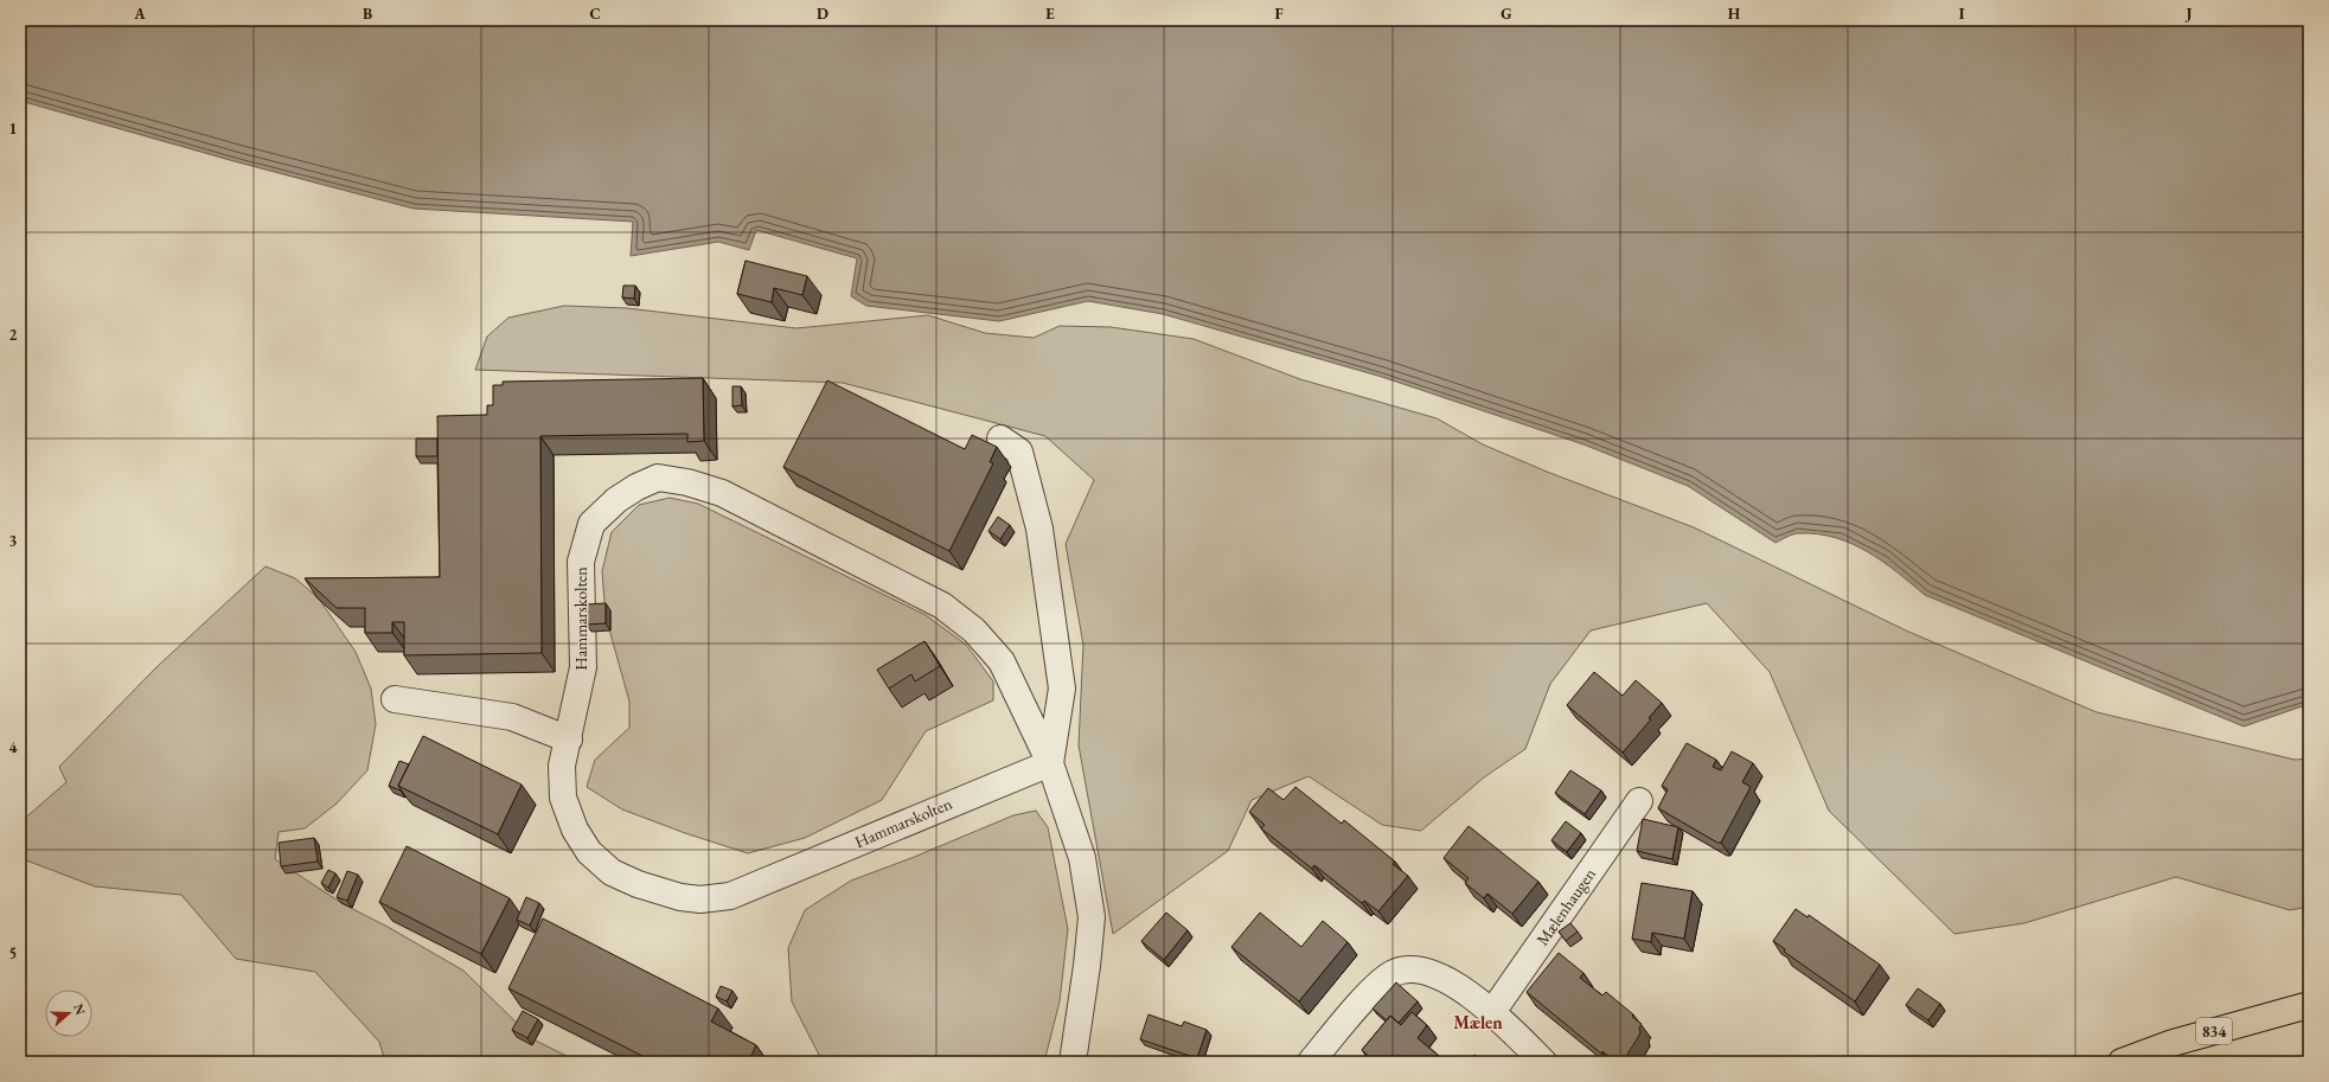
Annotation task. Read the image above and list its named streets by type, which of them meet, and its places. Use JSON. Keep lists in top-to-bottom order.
{
  "streets": {
    "main road": ["834"],
    "street": ["Hammarskolten", "Mælenhaugen"]
  },
  "districts": ["Mælen"],
  "north": "right",
  "grid": {
    "columns": [
      "A",
      "B",
      "C",
      "D",
      "E",
      "F",
      "G",
      "H",
      "I",
      "J"
    ],
    "rows": [
      "1",
      "2",
      "3",
      "4",
      "5"
    ]
  }
}
